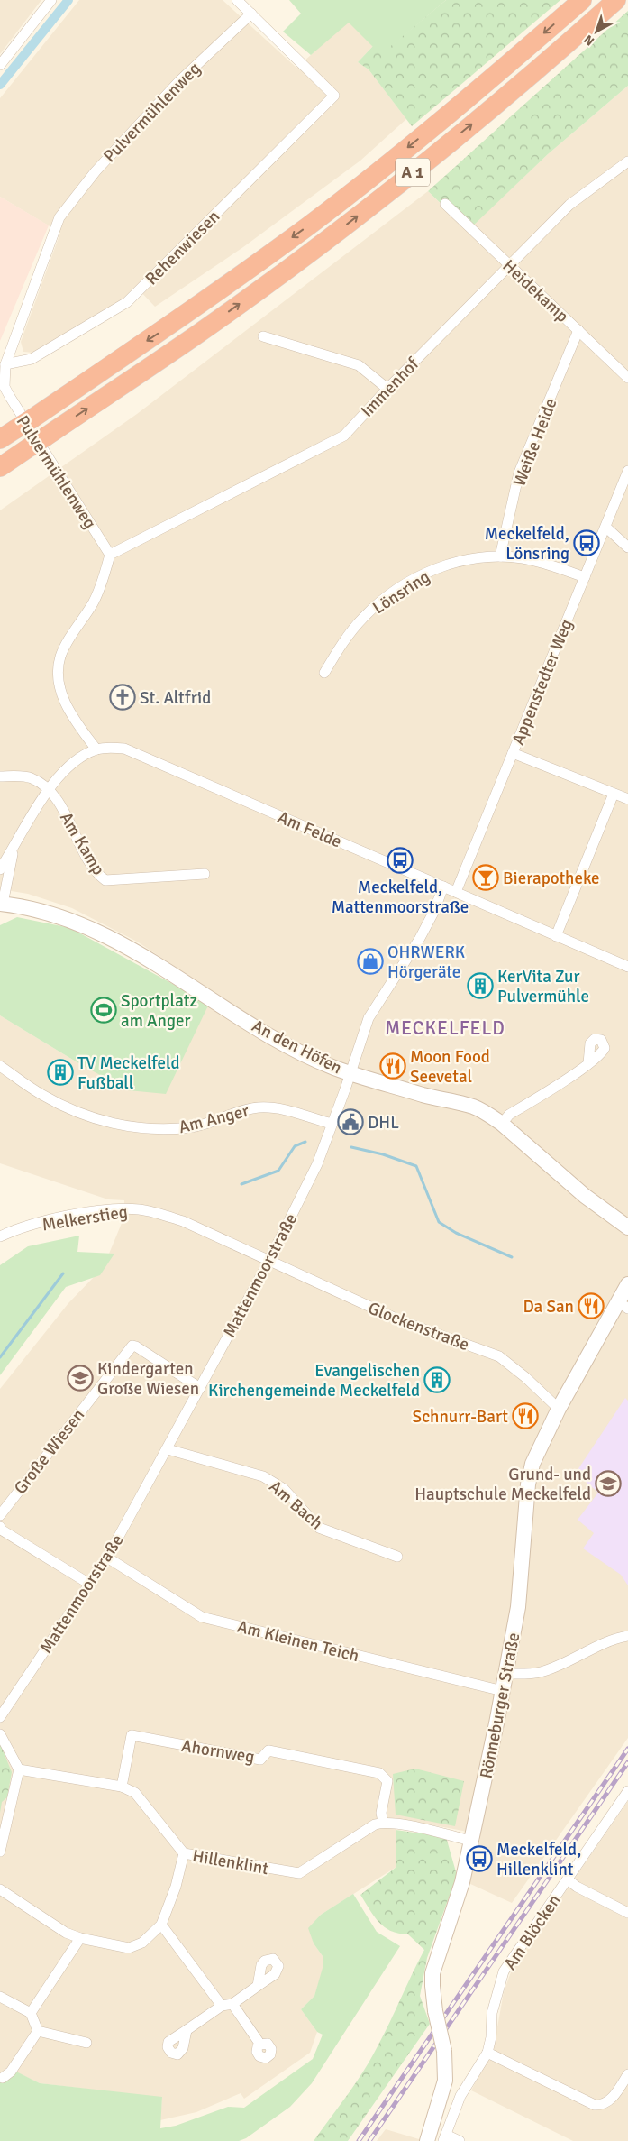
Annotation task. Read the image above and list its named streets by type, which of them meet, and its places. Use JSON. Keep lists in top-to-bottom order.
{
  "streets": {
    "highway": ["A 1"],
    "street": [
      "Pulvermühlenweg",
      "Rehenwiesen",
      "Heidekamp",
      "Immenhof",
      "Weiße Heide",
      "Lönsring",
      "Appenstedter Weg",
      "Am Felde",
      "Am Kamp",
      "An den Höfen",
      "Am Anger",
      "Melkerstieg",
      "Mattenmoorstraße",
      "Glockenstraße",
      "Große Wiesen",
      "Am Bach",
      "Am Kleinen Teich",
      "Rönneburger Straße",
      "Ahornweg",
      "Hillenklint",
      "Am Blöcken"
    ]
  },
  "crossings": [
    ["Pulvermühlenweg", "Rehenwiesen"],
    ["Pulvermühlenweg", "Immenhof"],
    ["Heidekamp", "Immenhof"],
    ["Heidekamp", "Weiße Heide"],
    ["Weiße Heide", "Lönsring"],
    ["Lönsring", "Appenstedter Weg"],
    ["Appenstedter Weg", "Am Felde"],
    ["Am Felde", "Am Kamp"],
    ["Am Felde", "Mattenmoorstraße"],
    ["An den Höfen", "Mattenmoorstraße"],
    ["Am Anger", "Mattenmoorstraße"],
    ["Melkerstieg", "Mattenmoorstraße"],
    ["Melkerstieg", "Glockenstraße"],
    ["Mattenmoorstraße", "Glockenstraße"],
    ["Mattenmoorstraße", "Große Wiesen"],
    ["Mattenmoorstraße", "Am Bach"],
    ["Mattenmoorstraße", "Am Kleinen Teich"],
    ["Glockenstraße", "Rönneburger Straße"],
    ["Am Kleinen Teich", "Rönneburger Straße"],
    ["Ahornweg", "Hillenklint"]
  ],
  "districts": ["MECKELFELD"],
  "places": {
    "bus stop": ["Meckelfeld, Lönsring", "Meckelfeld, Mattenmoorstraße", "Meckelfeld, Hillenklint"],
    "church": ["St. Altfrid"],
    "bar": ["Bierapotheke"],
    "shop": ["OHRWERK Hörgeräte"],
    "building": ["KerVita Zur Pulvermühle", "TV Meckelfeld Fußball", "Evangelischen Kirchengemeinde Meckelfeld"],
    "sports": ["Sportplatz am Anger"],
    "restaurant": ["Moon Food Seevetal", "Da San", "Schnurr-Bart"],
    "public building": ["DHL"],
    "school or university": ["Kindergarten Große Wiesen", "Grund- und Hauptschule Meckelfeld"]
  },
  "north": "bottom left"
}
